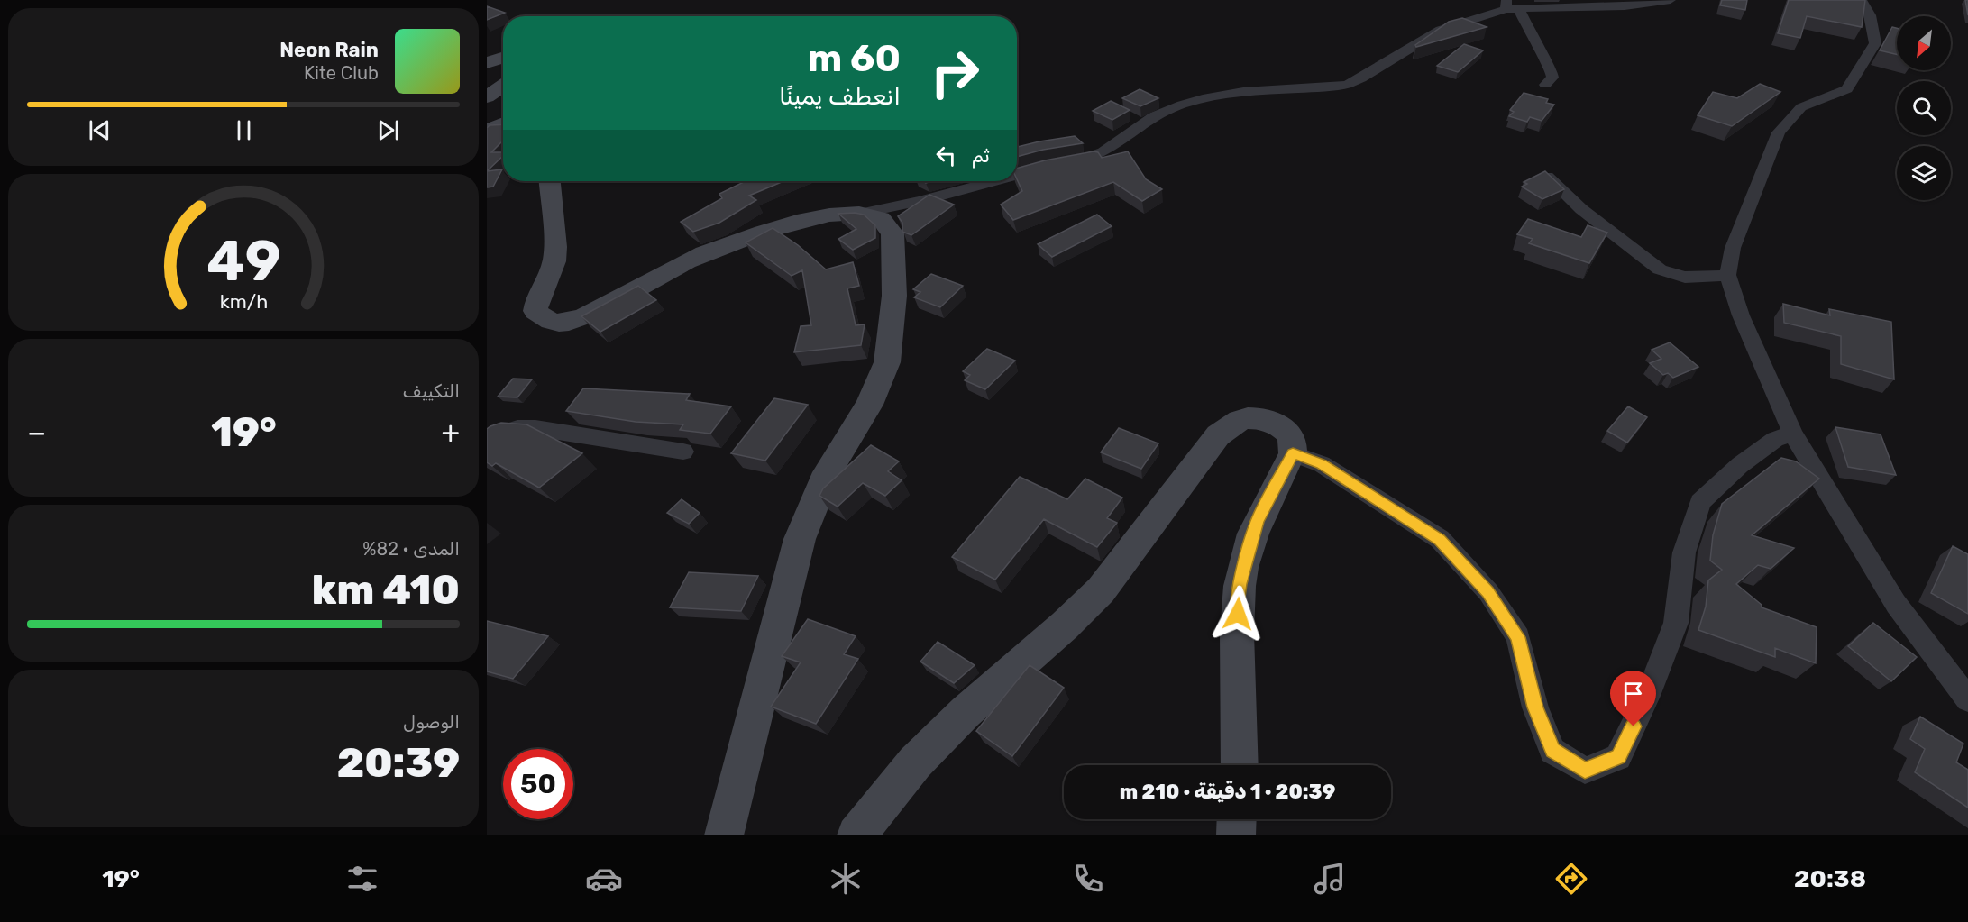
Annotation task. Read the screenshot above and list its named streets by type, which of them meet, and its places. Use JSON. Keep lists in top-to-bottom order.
{
  "north": "bottom left",
  "page": {
    "turn": ["60 m", "انعطف يمينًا"],
    "song": ["Neon Rain", "Kite Club"],
    "then": "ثم",
    "tile": [
      "التكييف",
      ["المدى · 82%", "410 km"],
      ["الوصول", "20:39"]
    ],
    "heat": ["−", "19°", "+"],
    "limit": "50",
    "trip": "20:39 · 1 دقيقة · 210 m",
    "tabs": ["20:38", "19°"],
    "gauge": ["49", "km/h"]
  }
}
